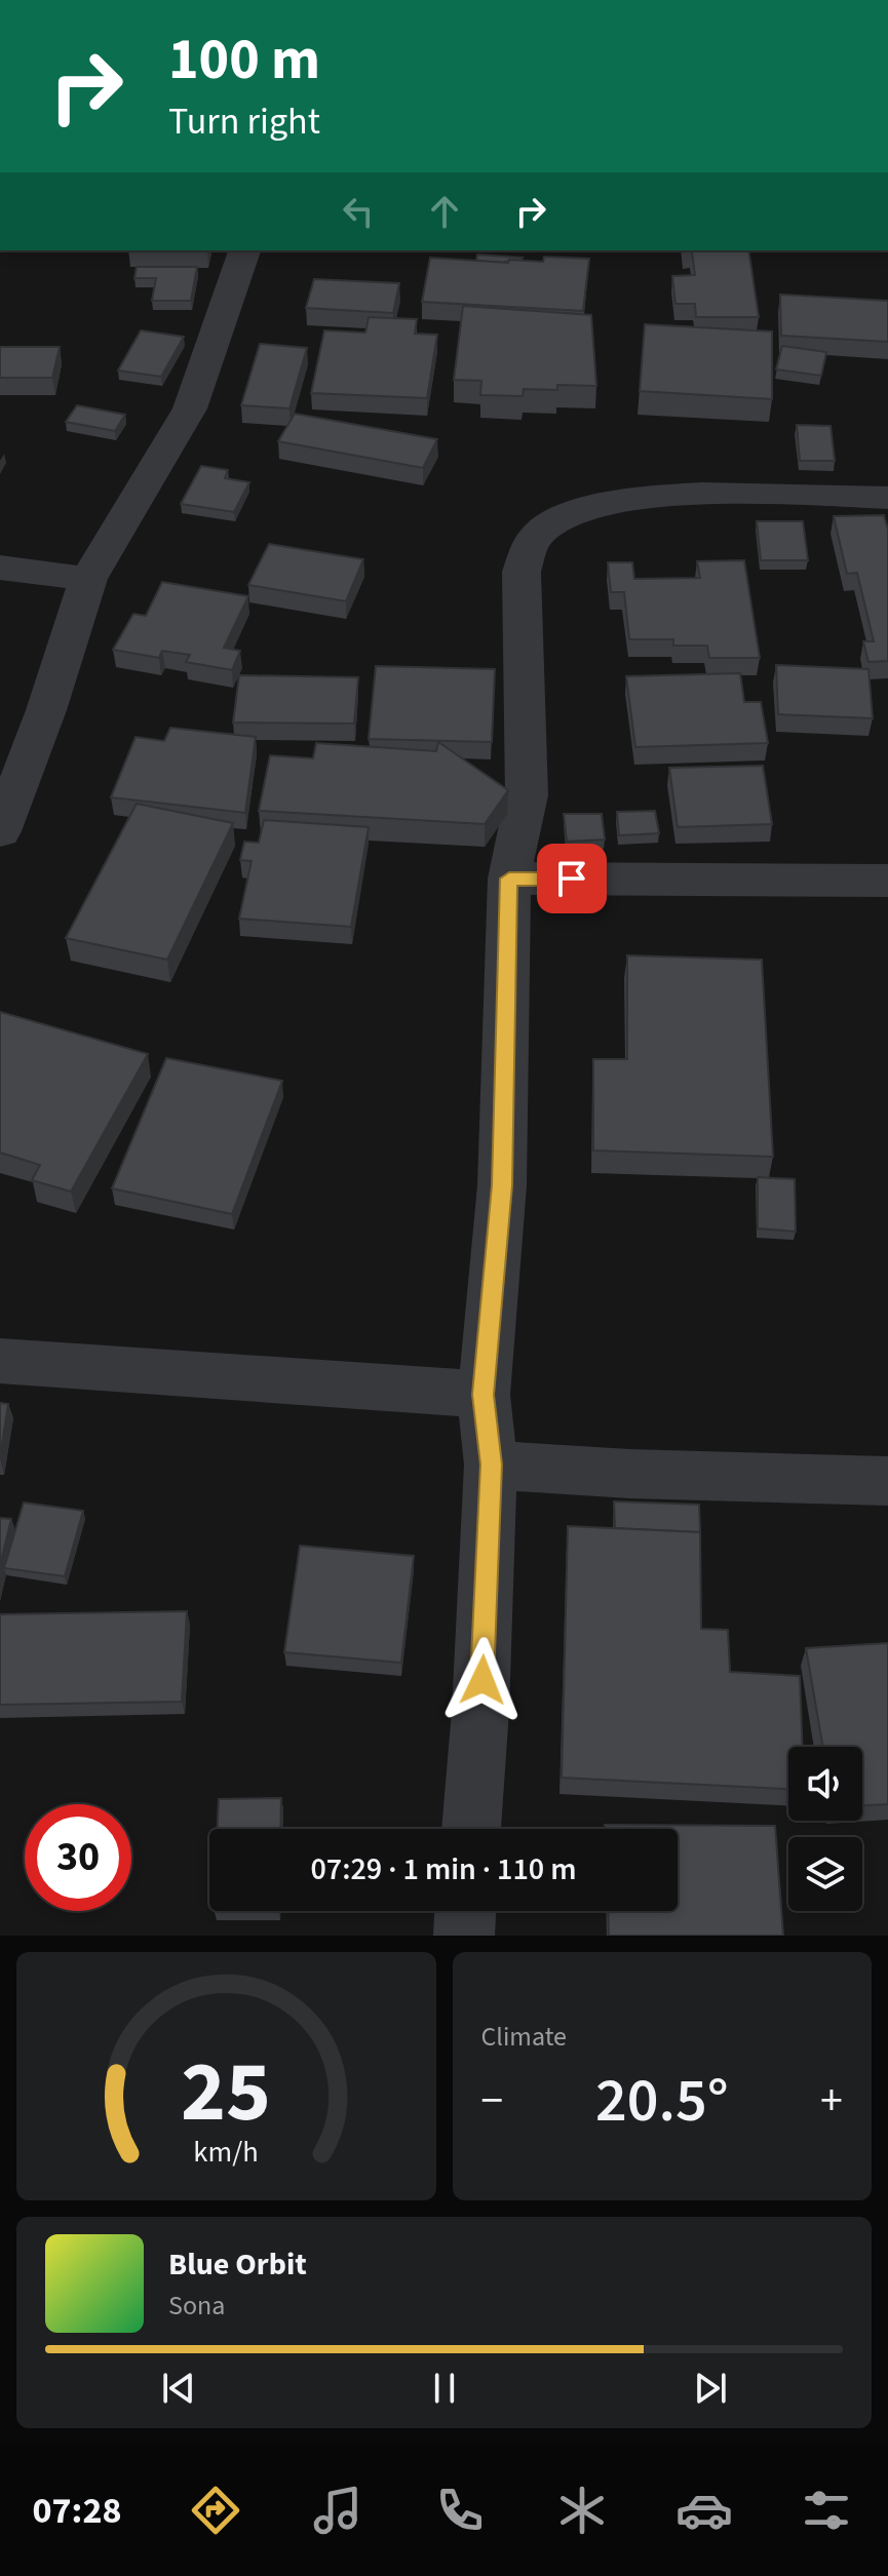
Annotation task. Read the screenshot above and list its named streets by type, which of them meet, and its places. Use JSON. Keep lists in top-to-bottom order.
{
  "page": {
    "turn": ["100 m", "Turn right"],
    "limit": "30",
    "trip": "07:29 · 1 min · 110 m",
    "tile": "Climate",
    "heat": ["−", "20.5°", "+"],
    "song": ["Blue Orbit", "Sona"],
    "tabs": "07:28",
    "gauge": ["25", "km/h"]
  }
}
